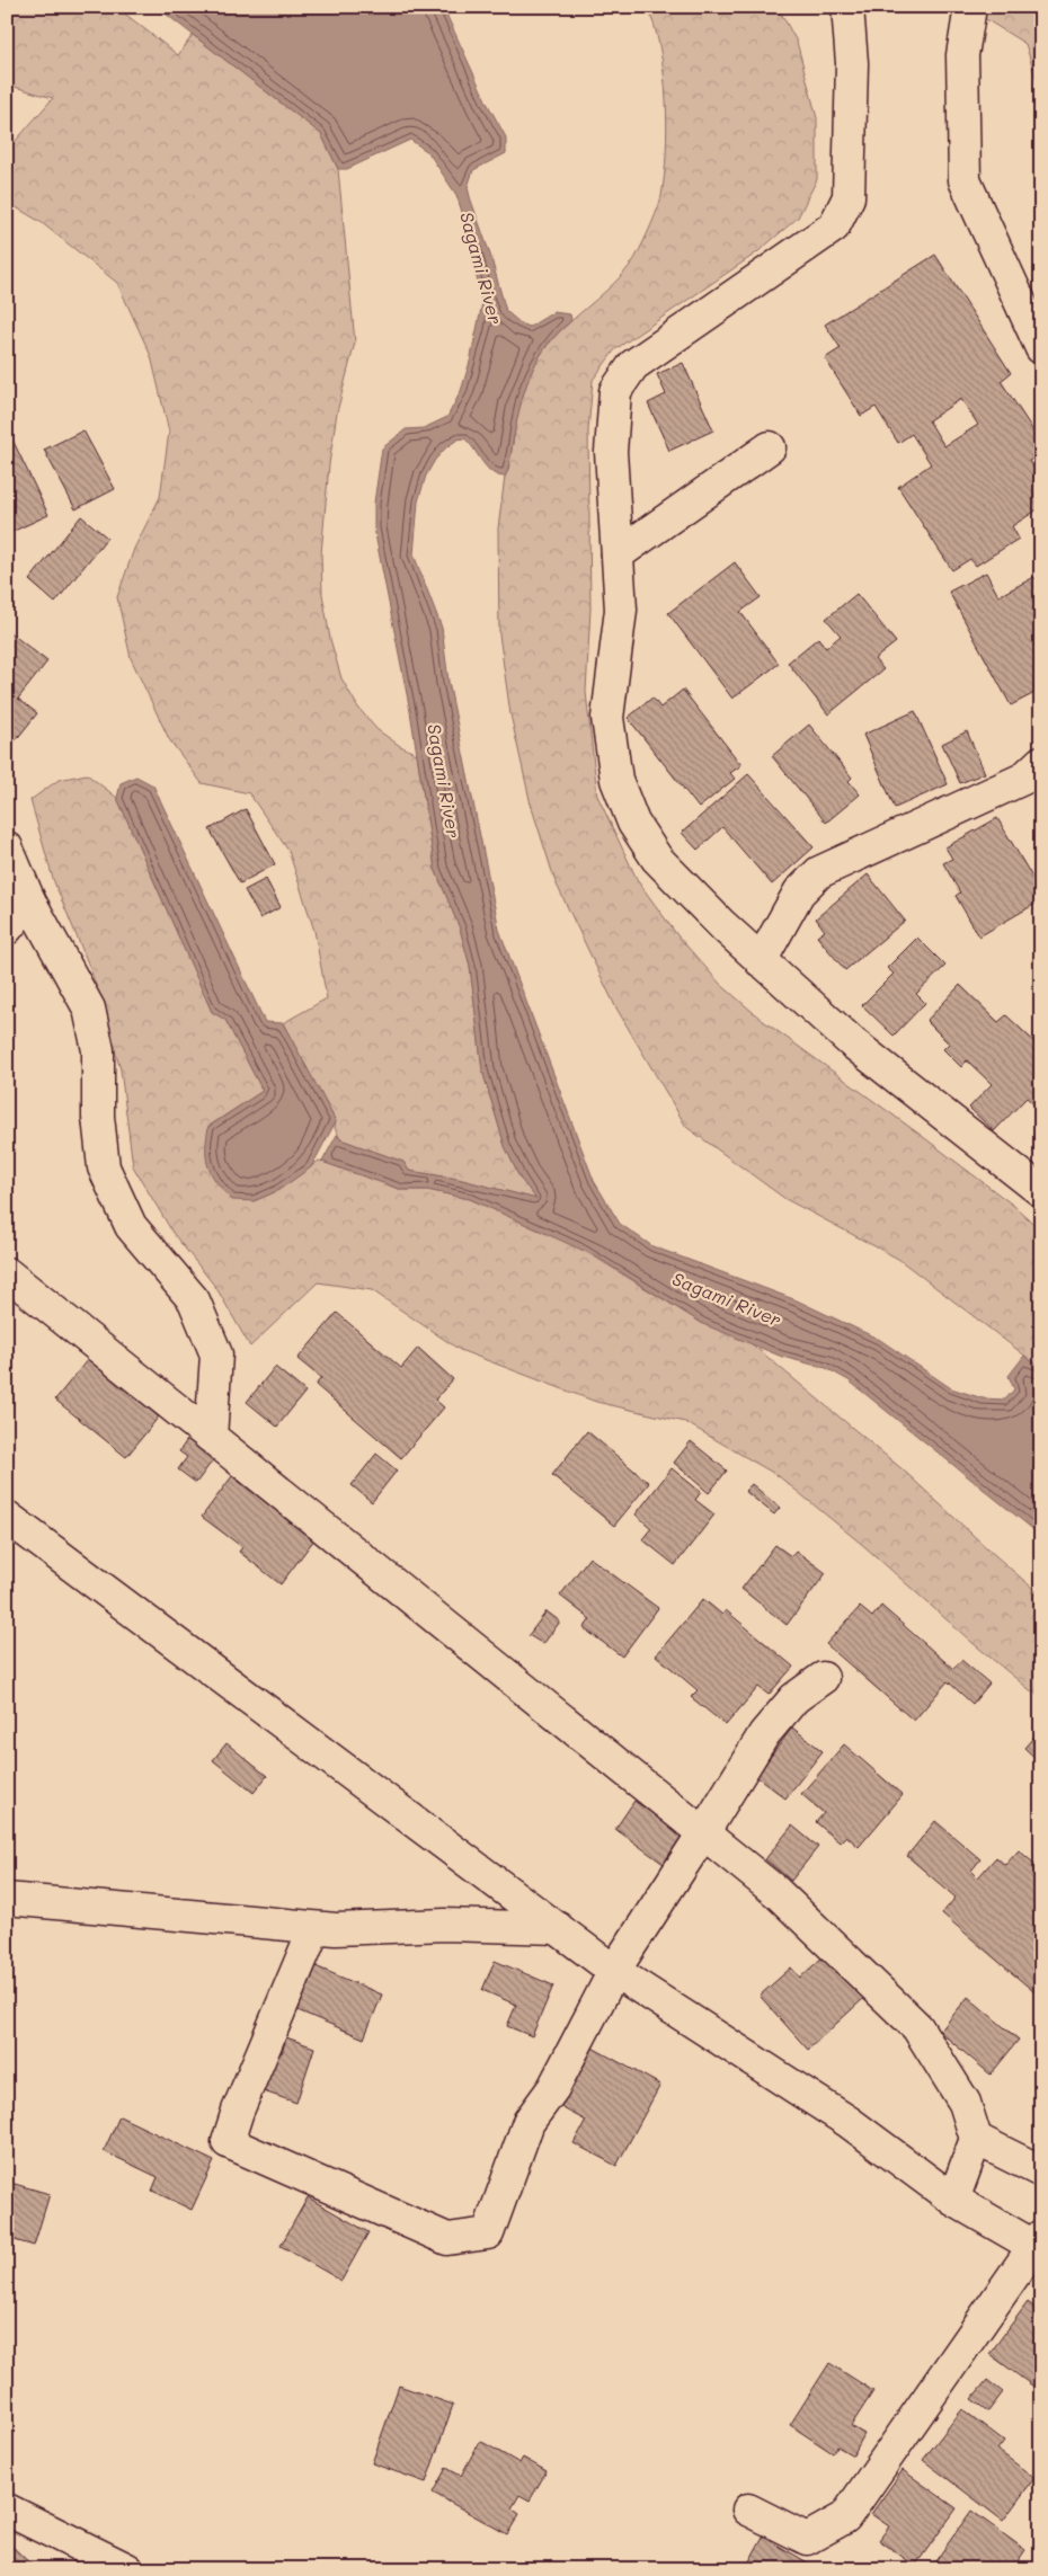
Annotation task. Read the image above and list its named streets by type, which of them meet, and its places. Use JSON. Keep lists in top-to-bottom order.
{
  "water": ["Sagami River"]
}
